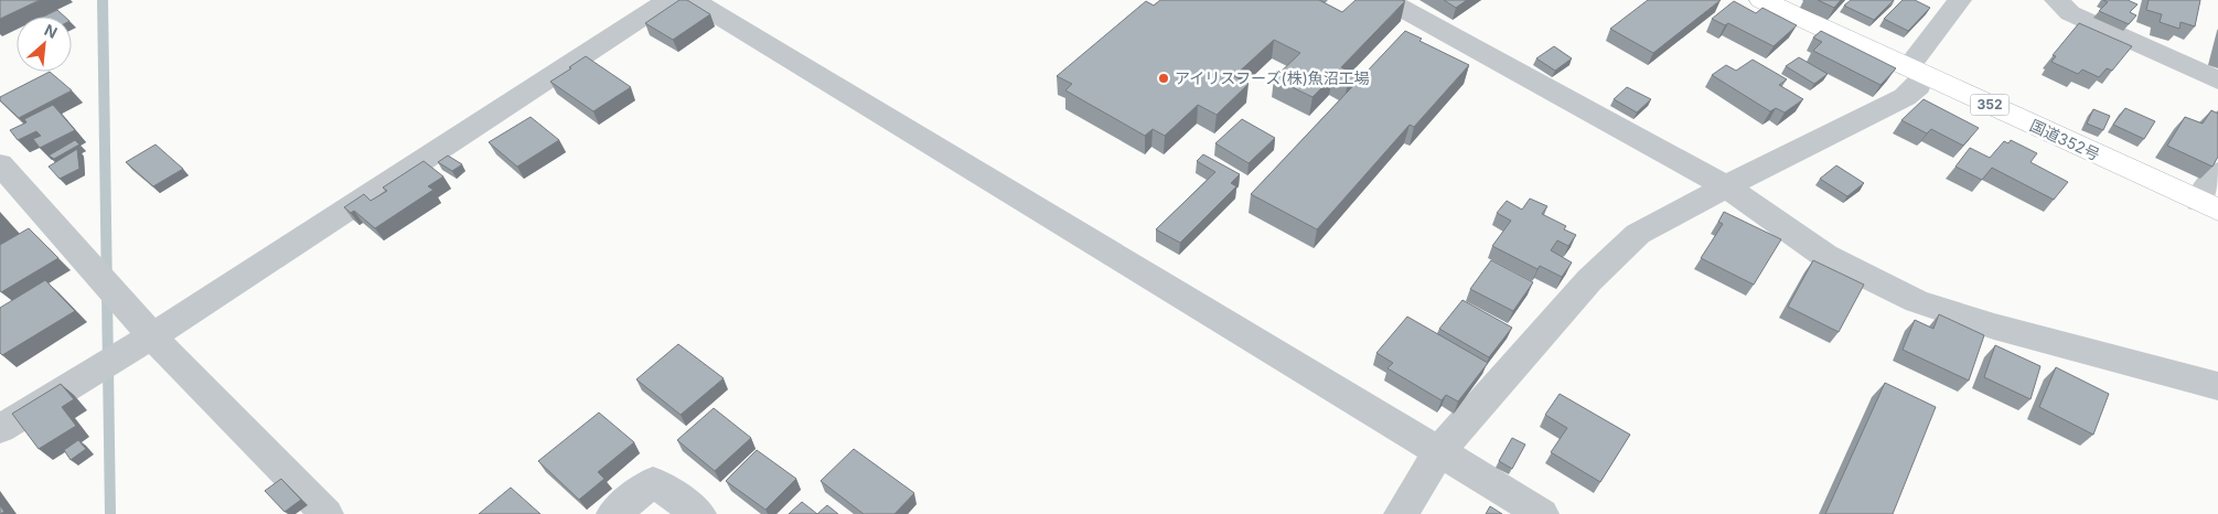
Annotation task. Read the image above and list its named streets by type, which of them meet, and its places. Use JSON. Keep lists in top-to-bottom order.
{
  "streets": {
    "highway": ["352", "国道352号"]
  },
  "places": ["アイリスフーズ(株)魚沼工場"],
  "north": "top right"
}
